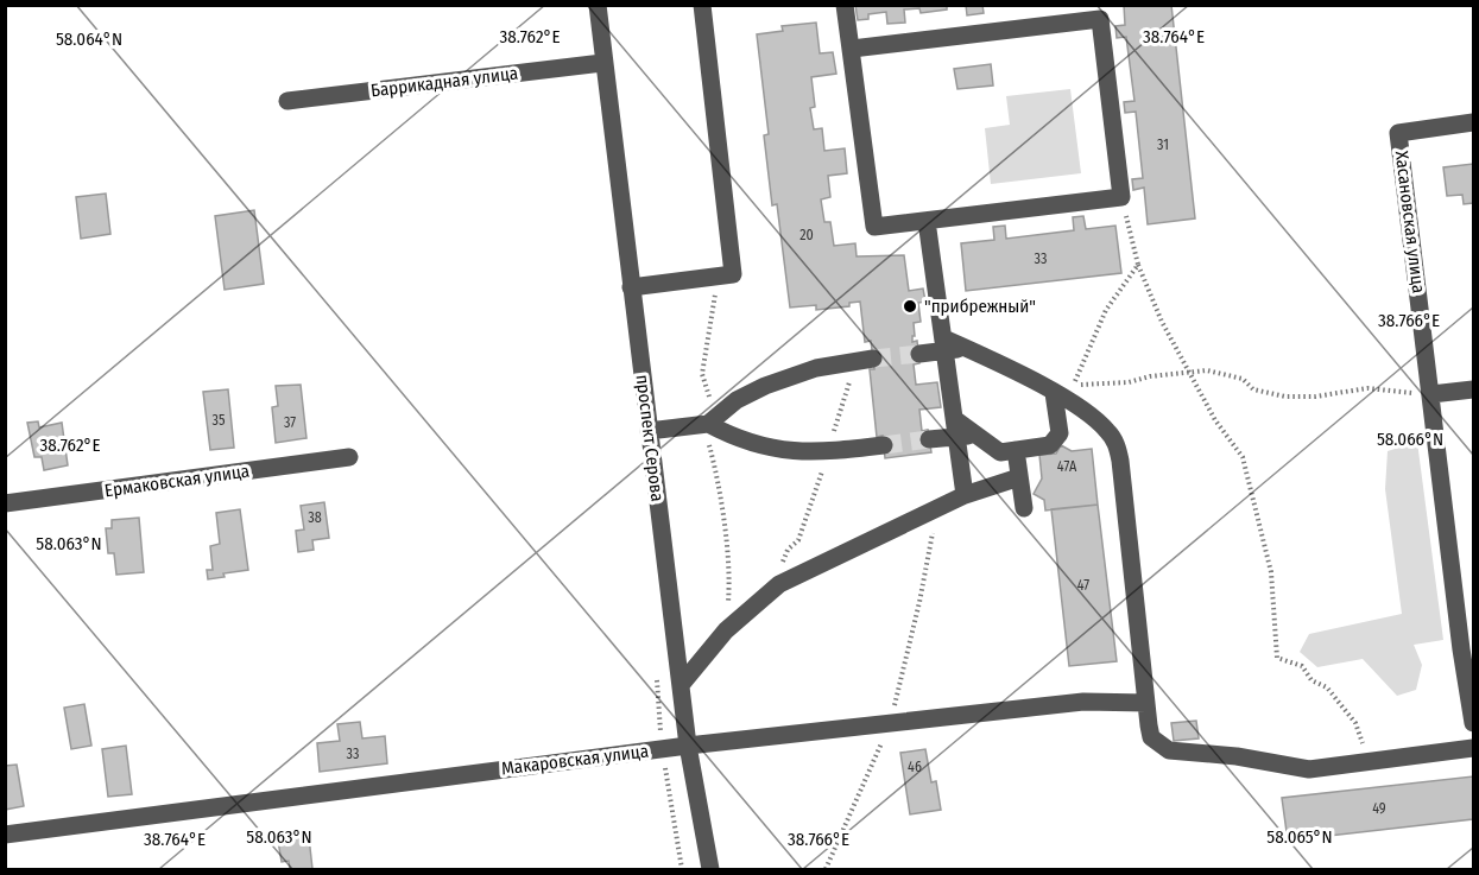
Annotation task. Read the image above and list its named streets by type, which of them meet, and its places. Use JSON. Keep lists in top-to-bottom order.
{
  "streets": {
    "street": [
      "Баррикадная улица",
      "Хасановская улица",
      "проспект Серова",
      "Ермаковская улица",
      "Макаровская улица"
    ]
  },
  "crossings": [
    ["Баррикадная улица", "проспект Серова"],
    ["проспект Серова", "Макаровская улица"]
  ],
  "places": ["\"прибрежный\""],
  "house_numbers": [
    "31",
    "20",
    "33",
    "35",
    "37",
    "47А",
    "38",
    "47",
    "33",
    "46",
    "49"
  ],
  "coordinates": [
    "38.762°E",
    "38.764°E",
    "58.064°N",
    "38.766°E",
    "58.066°N",
    "58.063°N",
    "58.065°N"
  ]
}
